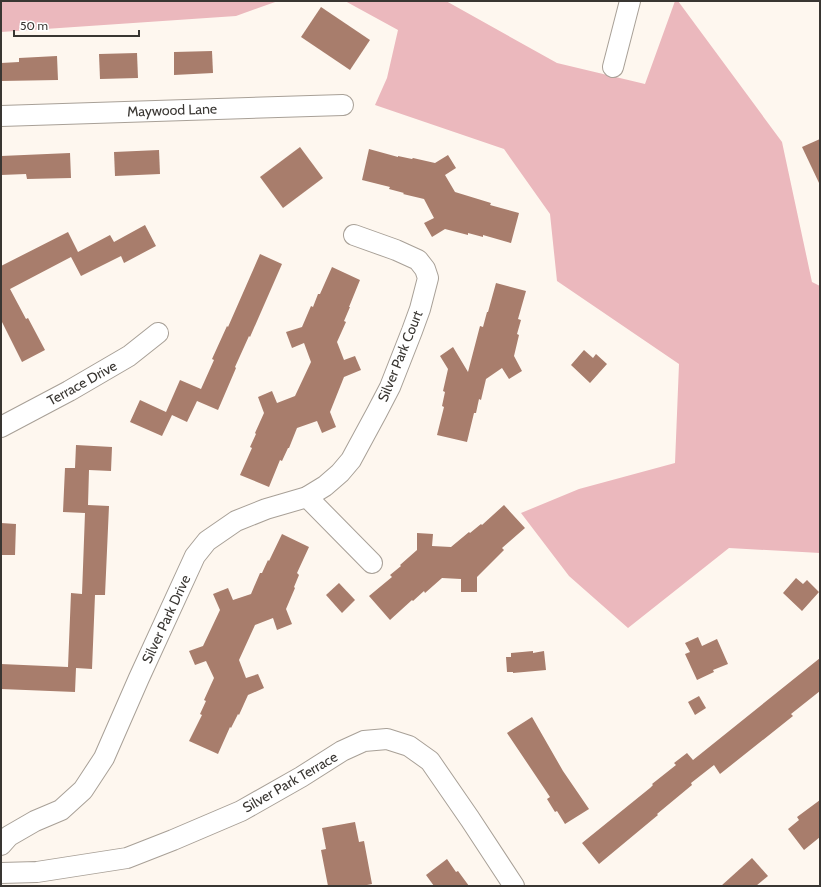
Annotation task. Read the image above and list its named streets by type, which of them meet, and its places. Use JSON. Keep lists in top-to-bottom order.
{
  "streets": {
    "street": [
      "Maywood Lane",
      "Silver Park Court",
      "Terrace Drive",
      "Silver Park Drive",
      "Silver Park Terrace"
    ]
  },
  "crossings": [
    ["Silver Park Court", "Silver Park Drive"]
  ],
  "scale_bar": "50 m"
}
